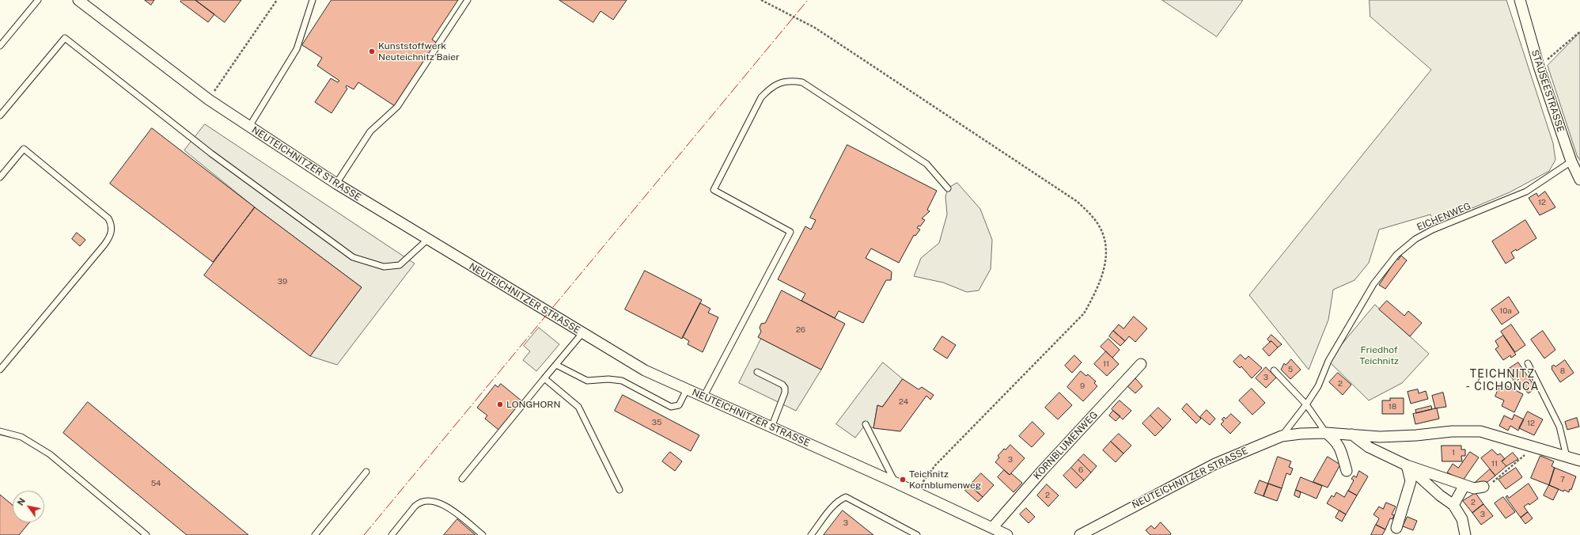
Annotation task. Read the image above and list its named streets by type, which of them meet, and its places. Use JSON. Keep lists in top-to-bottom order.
{
  "streets": {
    "street": ["STAUSEESTRASSE", "NEUTEICHNITZER STRASSE", "KORNBLUMENWEG"],
    "lane": ["EICHENWEG"]
  },
  "crossings": [
    ["STAUSEESTRASSE", "EICHENWEG"],
    ["NEUTEICHNITZER STRASSE", "EICHENWEG"],
    ["NEUTEICHNITZER STRASSE", "KORNBLUMENWEG"]
  ],
  "districts": ["TEICHNITZ - ĆICHOŃCA"],
  "parks": ["Friedhof Teichnitz"],
  "places": ["Kunststoffwerk Neuteichnitz Baier", "LONGHORN", "Teichnitz Kornblumenweg"],
  "house_numbers": [
    "12",
    "39",
    "10a",
    "26",
    "11",
    "5",
    "8",
    "3",
    "2",
    "9",
    "24",
    "18",
    "35",
    "12",
    "1",
    "3",
    "11",
    "6",
    "7",
    "54",
    "2",
    "2",
    "3",
    "3"
  ],
  "north": "top left"
}
